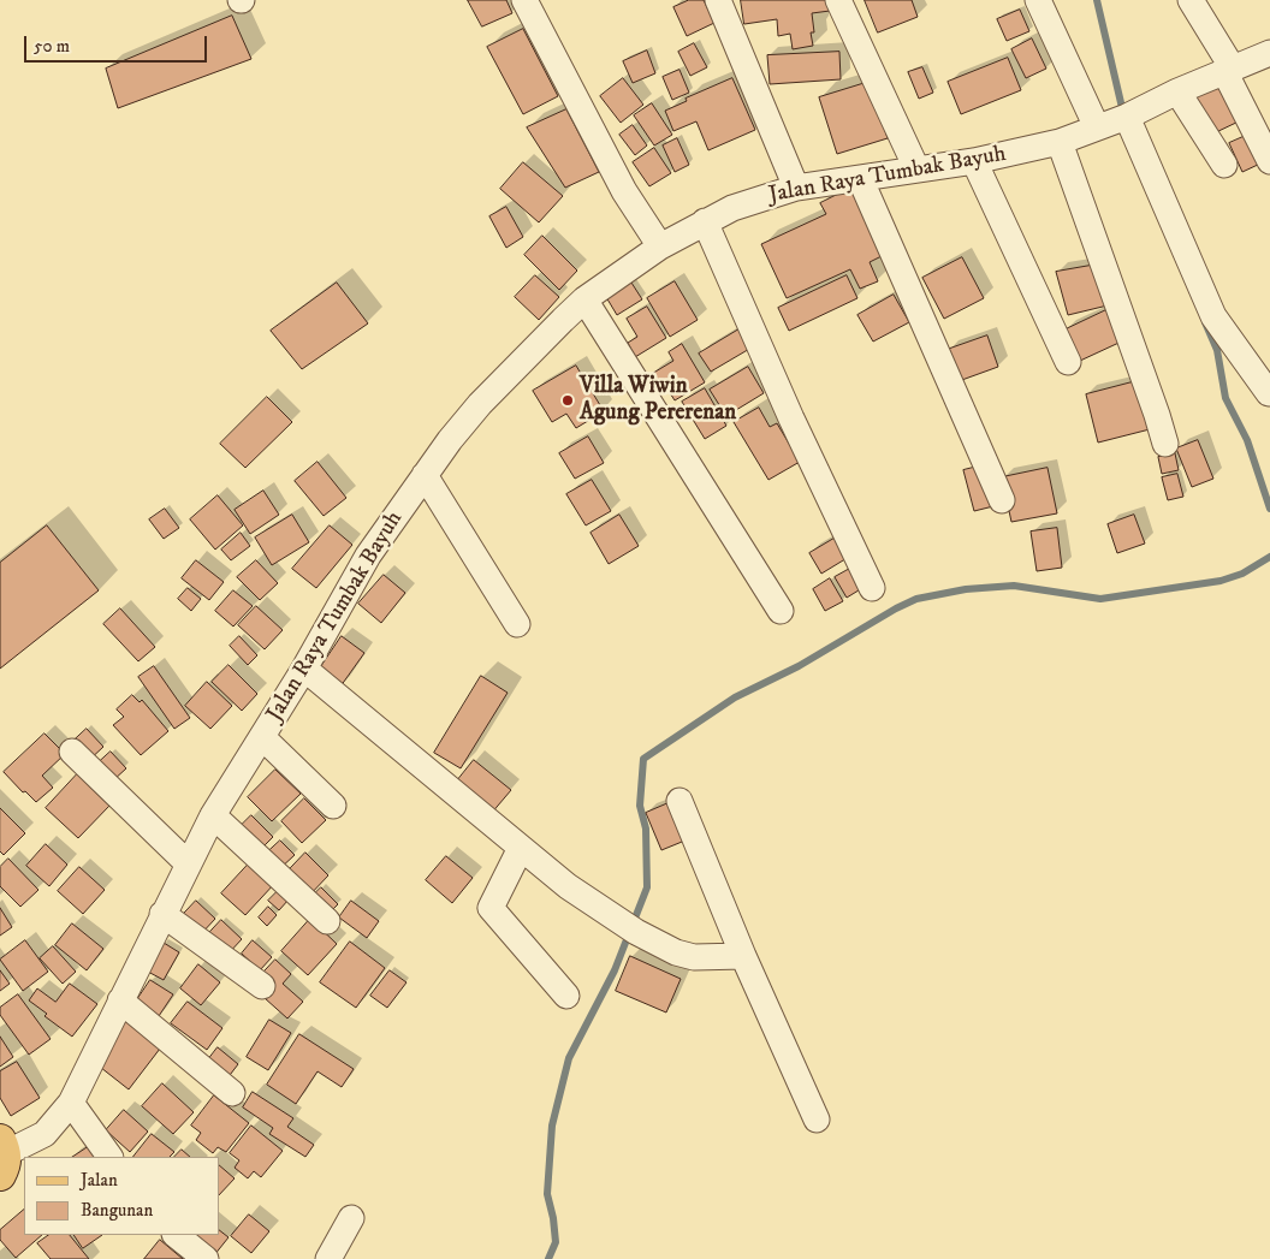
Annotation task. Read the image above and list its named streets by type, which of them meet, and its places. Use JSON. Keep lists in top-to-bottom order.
{
  "streets": {
    "street": ["Jalan Raya Tumbak Bayuh"]
  },
  "places": ["Villa Wiwin Agung Pererenan"],
  "legend": ["Jalan", "Bangunan"],
  "scale_bar": "50 m"
}
